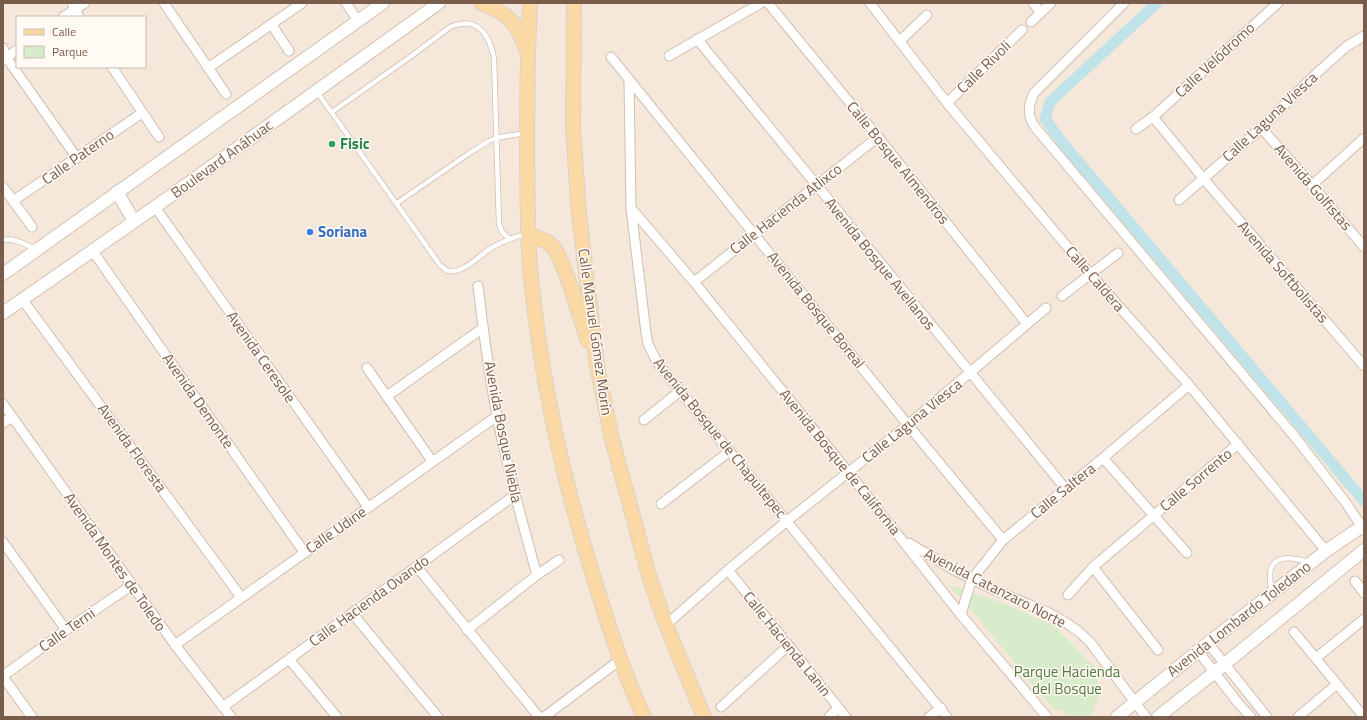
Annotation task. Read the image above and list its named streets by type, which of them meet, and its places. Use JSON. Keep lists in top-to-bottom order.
{
  "streets": {
    "main road": ["Calle Manuel Gómez Morín"],
    "street": [
      "Calle Velódromo",
      "Calle Rivoli",
      "Calle Laguna Viesca",
      "Calle Paterno",
      "Boulevard Anáhuac",
      "Calle Bosque Almendros",
      "Avenida Golfistas",
      "Calle Hacienda Atlixco",
      "Avenida Bosque Avellanos",
      "Avenida Softbolistas",
      "Calle Caldera",
      "Avenida Bosque Boreal",
      "Avenida Ceresole",
      "Avenida Demonte",
      "Avenida Bosque Niebla",
      "Avenida Bosque de Chapultepec",
      "Avenida Floresta",
      "Avenida Bosque de California",
      "Calle Sorrento",
      "Calle Saltera",
      "Calle Udine",
      "Avenida Montes de Toledo",
      "Avenida Catanzaro Norte",
      "Calle Hacienda Ovando",
      "Avenida Lombardo Toledano",
      "Calle Terni",
      "Calle Hacienda Lanin"
    ]
  },
  "crossings": [
    ["Calle Rivoli", "Calle Caldera"],
    ["Calle Laguna Viesca", "Calle Bosque Almendros"],
    ["Calle Laguna Viesca", "Avenida Golfistas"],
    ["Calle Laguna Viesca", "Avenida Bosque Avellanos"],
    ["Calle Laguna Viesca", "Avenida Softbolistas"],
    ["Calle Laguna Viesca", "Avenida Bosque Boreal"],
    ["Calle Laguna Viesca", "Calle Manuel Gómez Morín"],
    ["Calle Laguna Viesca", "Avenida Bosque de Chapultepec"],
    ["Calle Laguna Viesca", "Avenida Bosque de California"],
    ["Calle Laguna Viesca", "Calle Hacienda Lanin"],
    ["Boulevard Anáhuac", "Avenida Ceresole"],
    ["Boulevard Anáhuac", "Avenida Demonte"],
    ["Boulevard Anáhuac", "Avenida Floresta"],
    ["Calle Bosque Almendros", "Calle Hacienda Atlixco"],
    ["Calle Hacienda Atlixco", "Avenida Bosque Avellanos"],
    ["Calle Hacienda Atlixco", "Avenida Bosque Boreal"],
    ["Calle Hacienda Atlixco", "Avenida Bosque de California"],
    ["Avenida Bosque Avellanos", "Calle Saltera"],
    ["Calle Caldera", "Calle Sorrento"],
    ["Calle Caldera", "Calle Saltera"],
    ["Calle Caldera", "Avenida Lombardo Toledano"],
    ["Avenida Bosque Boreal", "Avenida Bosque de Chapultepec"],
    ["Avenida Bosque Boreal", "Calle Saltera"],
    ["Avenida Ceresole", "Calle Udine"],
    ["Avenida Demonte", "Calle Udine"],
    ["Avenida Bosque Niebla", "Calle Udine"],
    ["Avenida Bosque Niebla", "Calle Hacienda Ovando"],
    ["Avenida Bosque de Chapultepec", "Avenida Bosque de California"],
    ["Avenida Floresta", "Calle Udine"],
    ["Avenida Bosque de California", "Calle Saltera"],
    ["Avenida Bosque de California", "Avenida Catanzaro Norte"],
    ["Calle Saltera", "Avenida Catanzaro Norte"],
    ["Calle Udine", "Avenida Montes de Toledo"],
    ["Avenida Montes de Toledo", "Calle Hacienda Ovando"],
    ["Avenida Montes de Toledo", "Calle Terni"],
    ["Avenida Catanzaro Norte", "Avenida Lombardo Toledano"]
  ],
  "parks": ["Parque Hacienda del Bosque"],
  "places": ["Fisic", "Soriana"],
  "legend": ["Calle", "Parque"]
}
